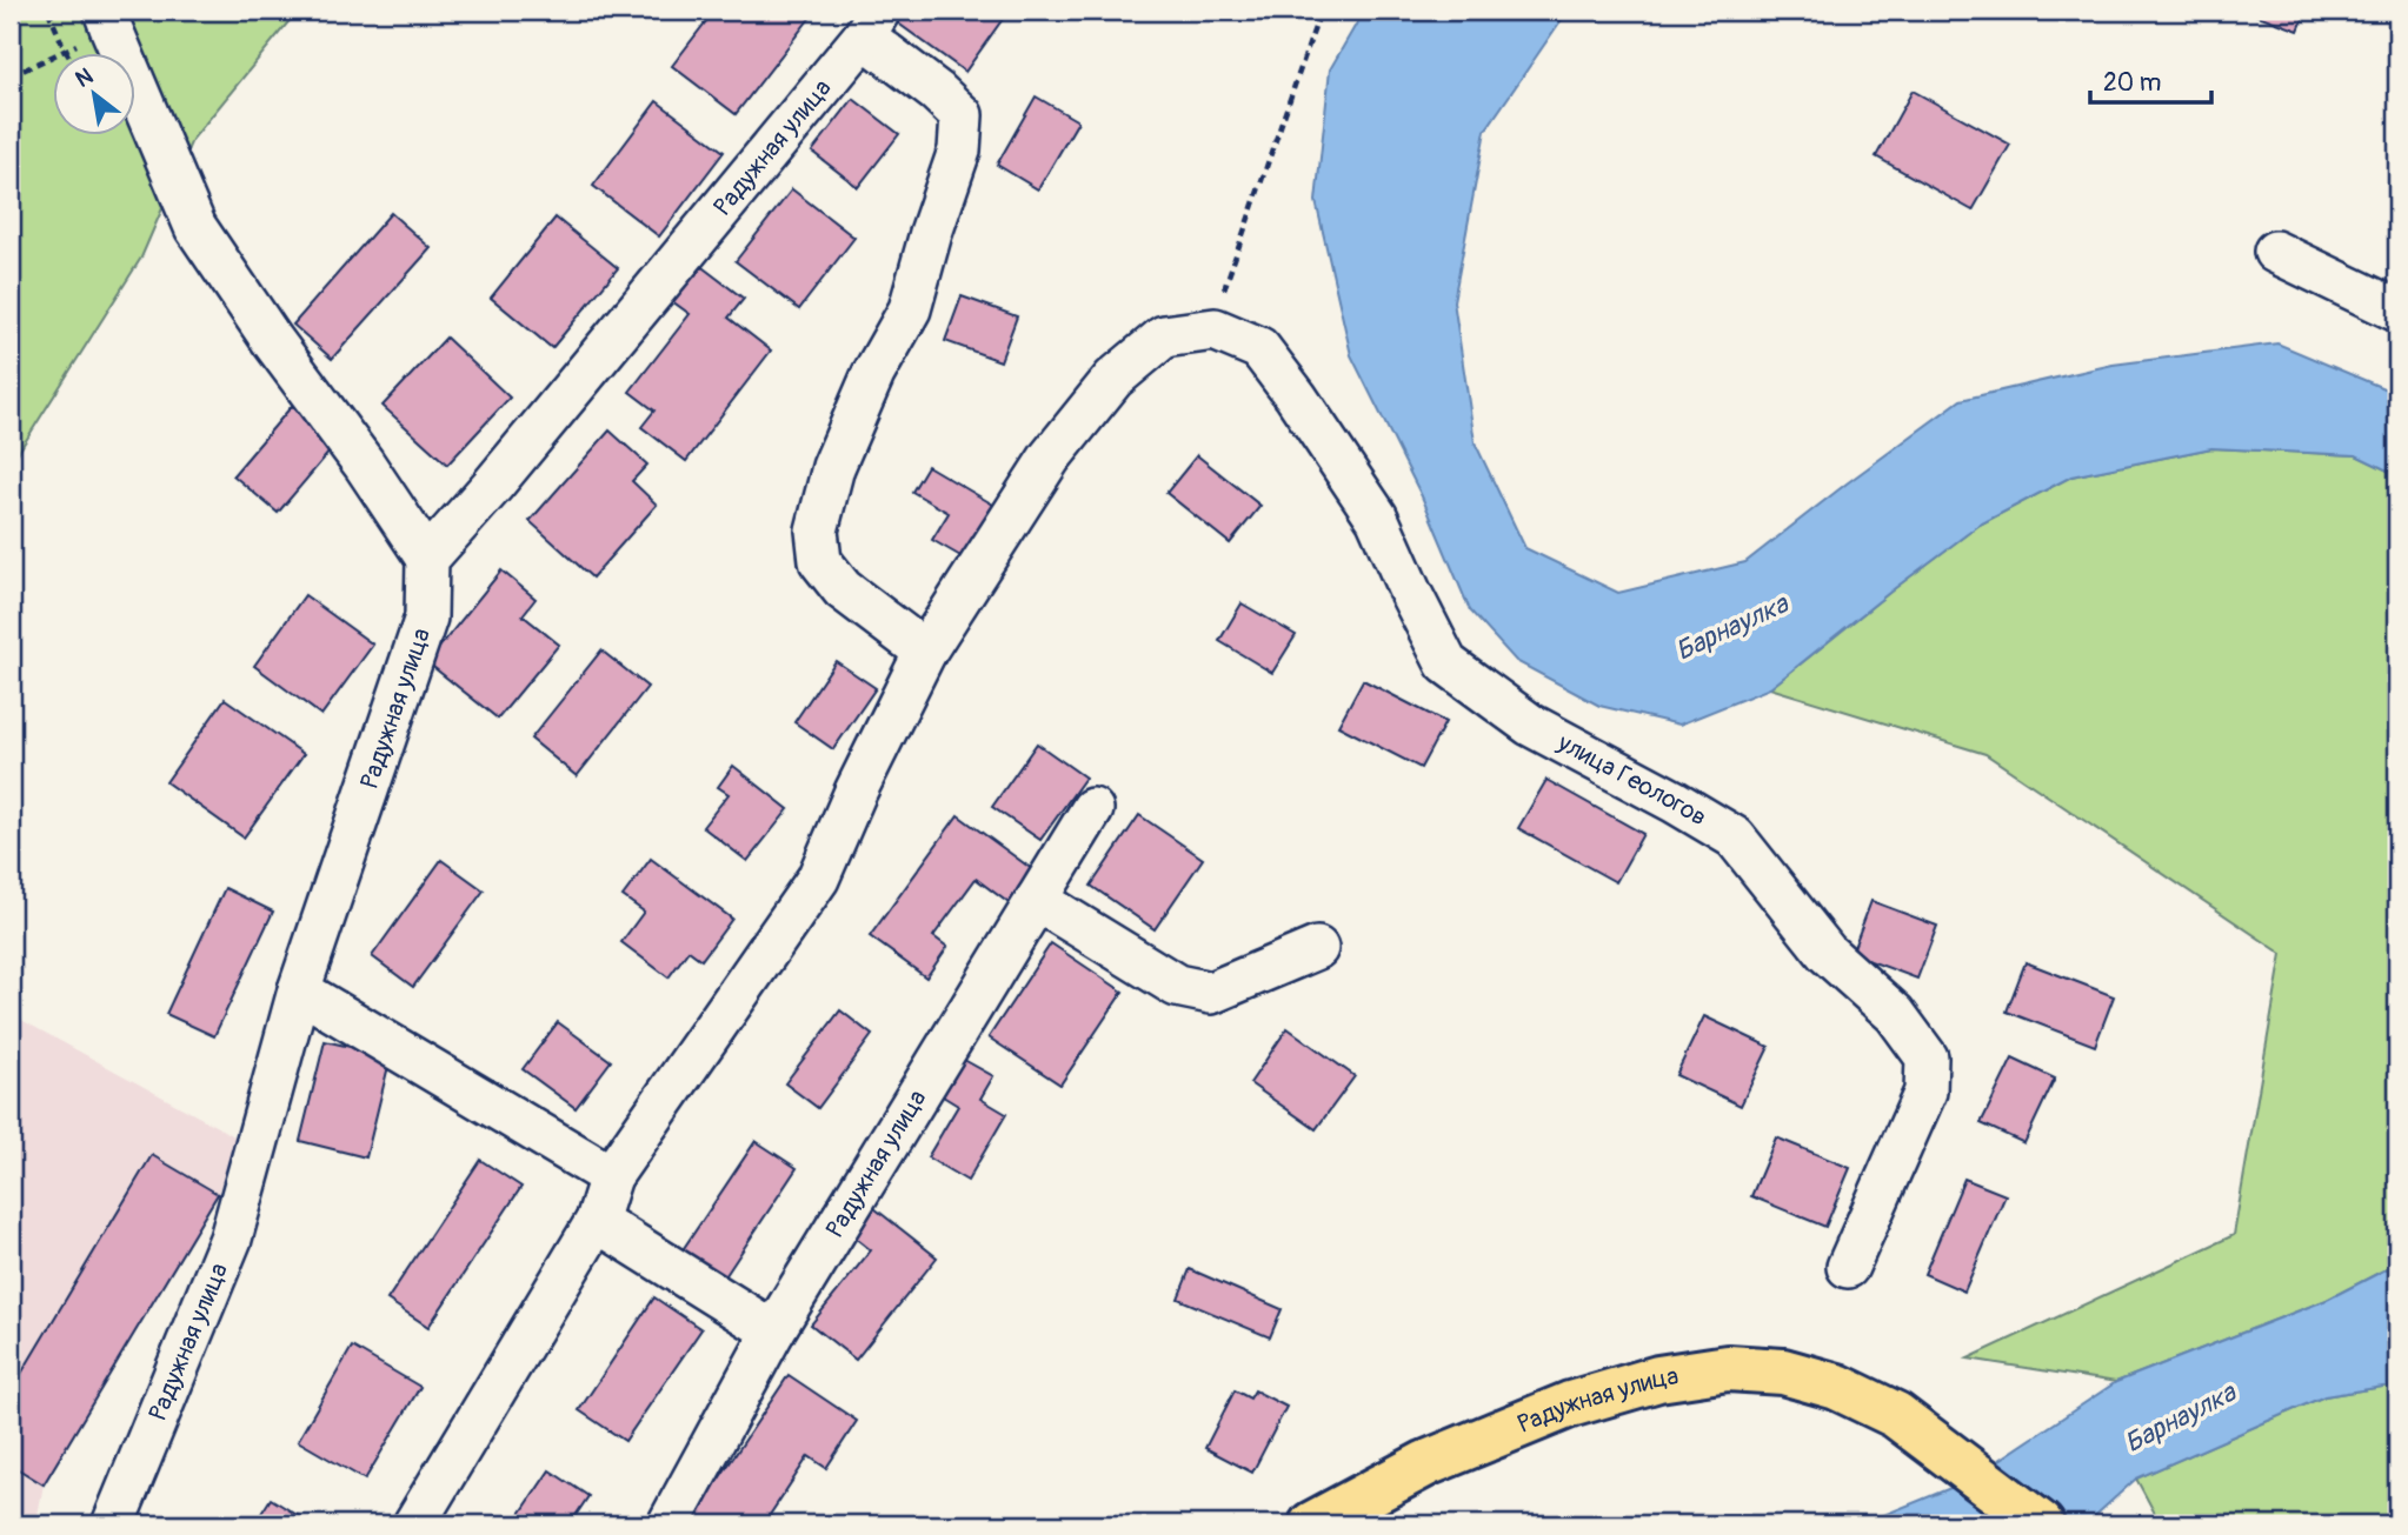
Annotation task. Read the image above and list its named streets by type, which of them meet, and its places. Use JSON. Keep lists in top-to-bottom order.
{
  "streets": {
    "main road": ["Радужная улица"],
    "street": ["улица Геологов"]
  },
  "water": ["Барнаулка"],
  "scale_bar": "20 m",
  "north": "top left"
}
